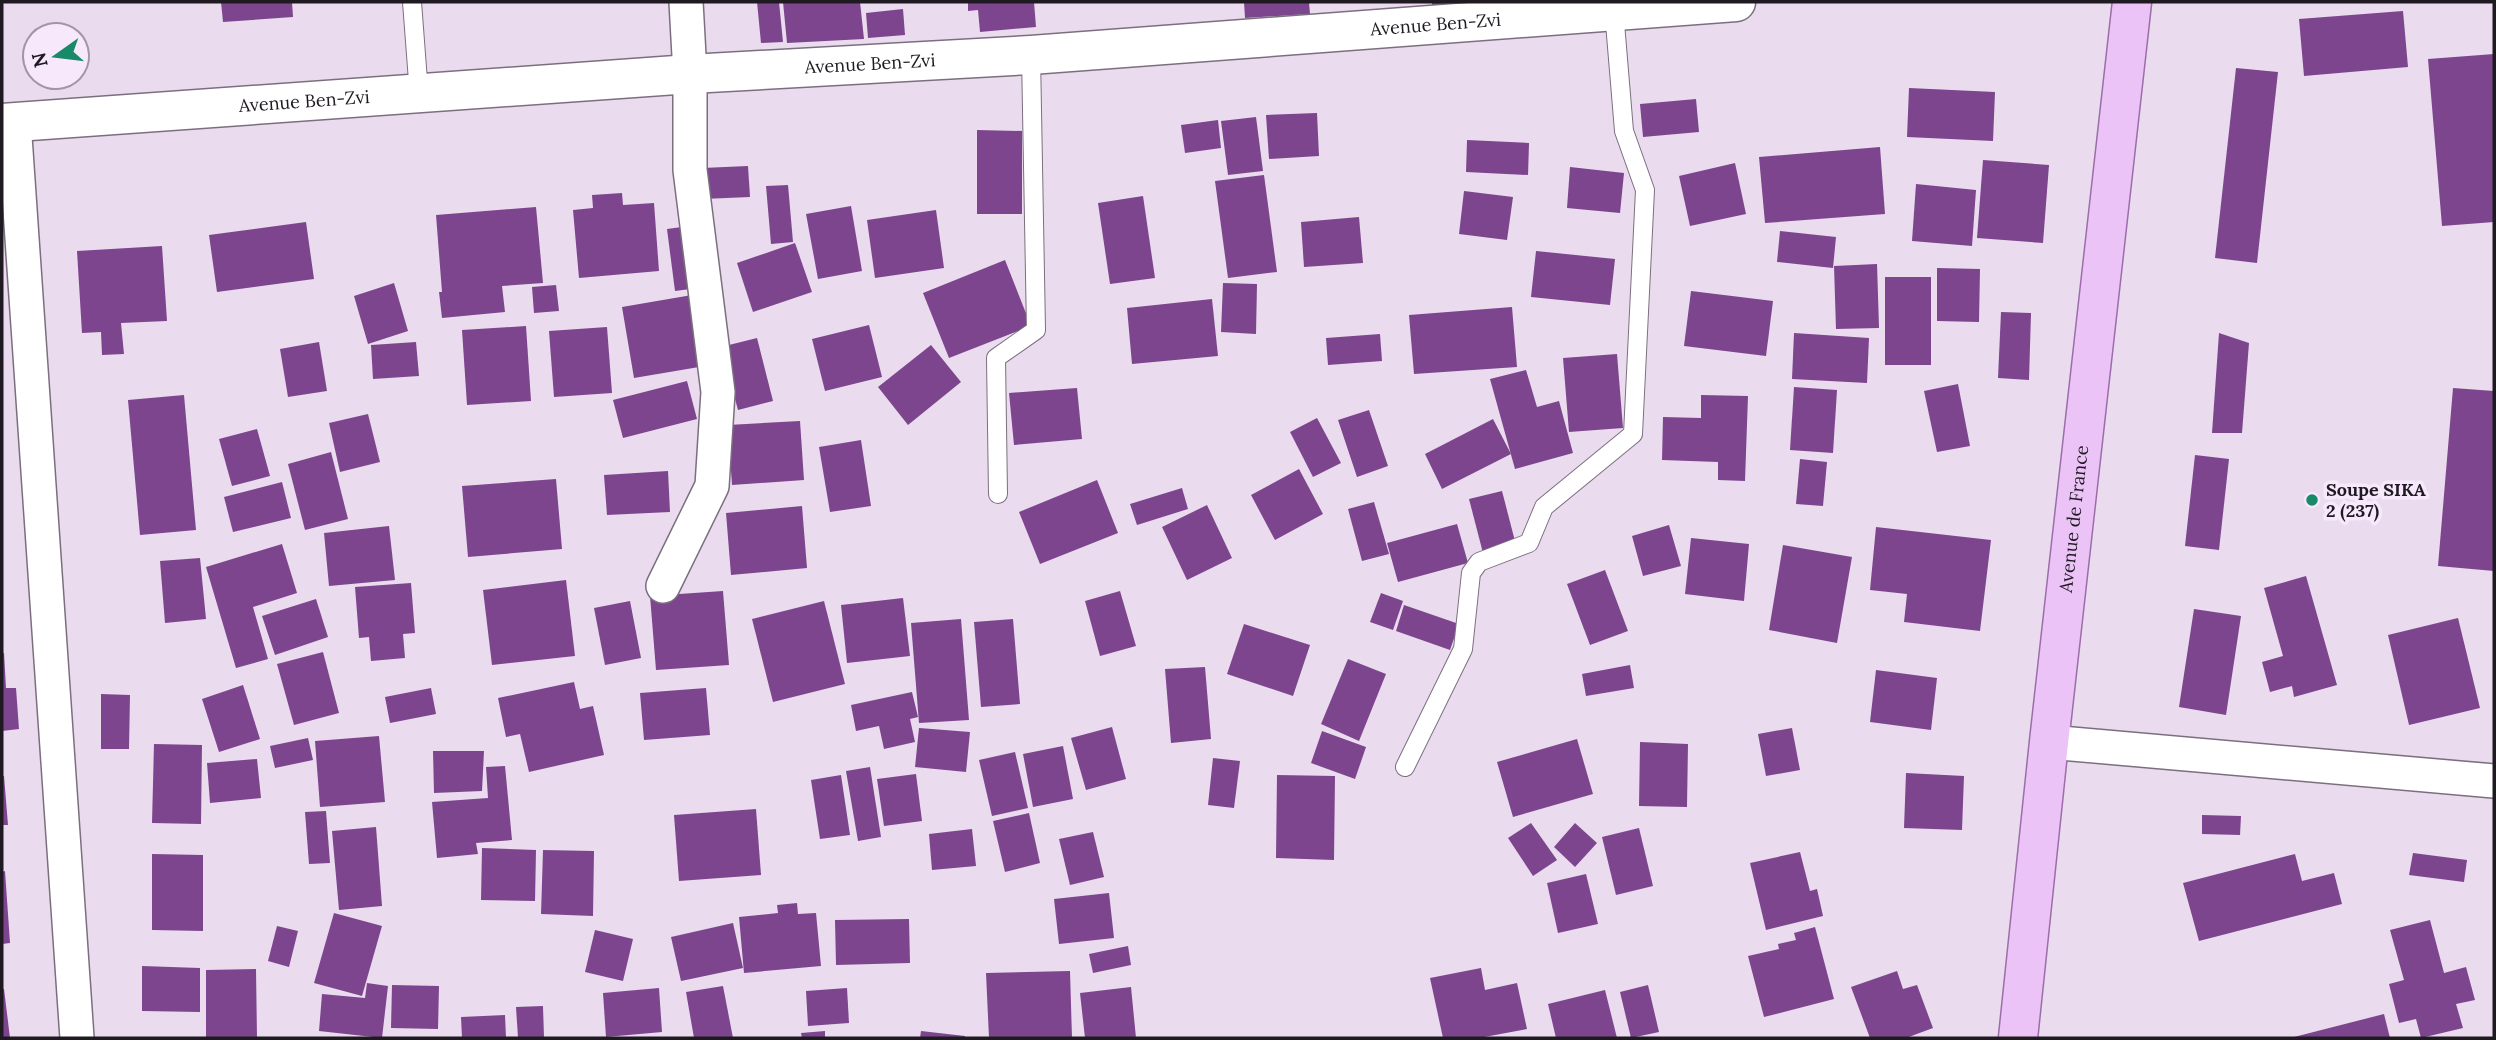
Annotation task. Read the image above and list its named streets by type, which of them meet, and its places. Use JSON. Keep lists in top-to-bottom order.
{
  "streets": {
    "main road": ["Avenue de France"],
    "street": ["Avenue Ben-Zvi"]
  },
  "places": ["Soupe SIKA 2 (237)"],
  "north": "left"
}
